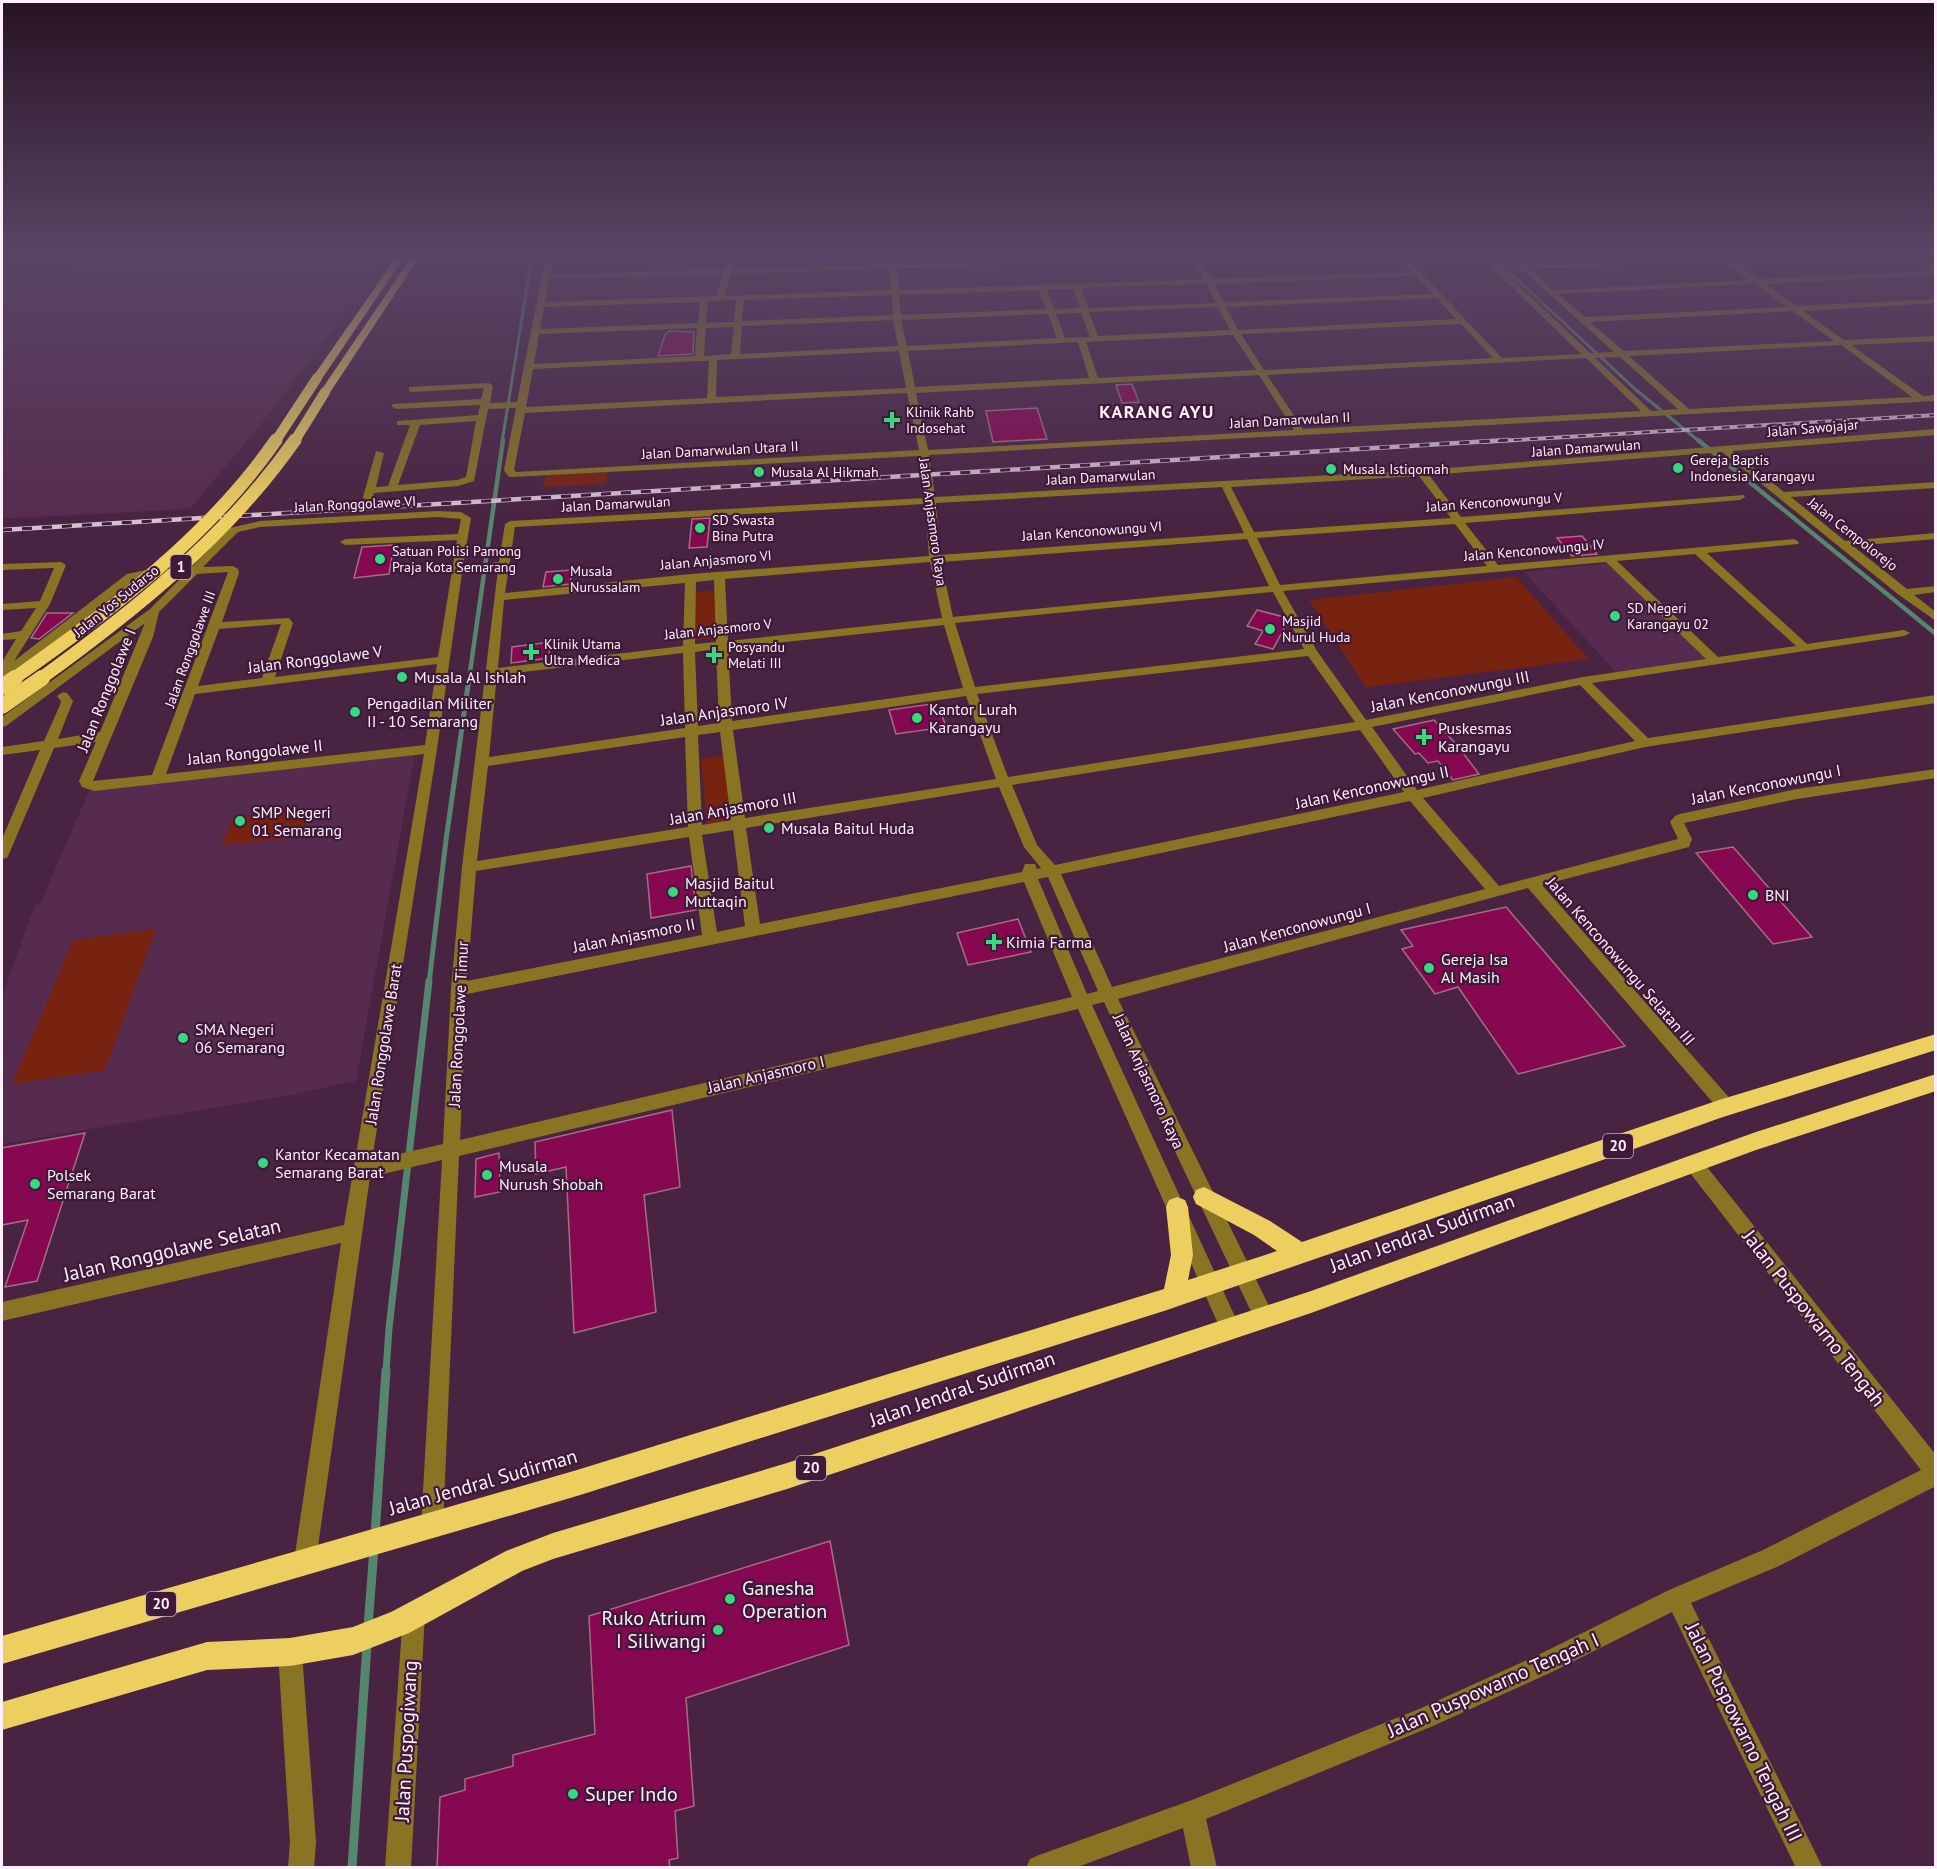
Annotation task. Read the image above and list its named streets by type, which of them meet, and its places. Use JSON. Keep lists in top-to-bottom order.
{
  "streets": {
    "highway": [
      "1",
      "Jalan Yos Sudarso",
      "20",
      "Jalan Jendral Sudirman"
    ],
    "street": [
      "Jalan Damarwulan II",
      "Jalan Sawojajar",
      "Jalan Damarwulan",
      "Jalan Damarwulan Utara II",
      "Jalan Kenconowungu V",
      "Jalan Ronggolawe VI",
      "Jalan Anjasmoro Raya",
      "Jalan Kenconowungu VI",
      "Jalan Cempolorejo",
      "Jalan Kenconowungu IV",
      "Jalan Anjasmoro VI",
      "Jalan Anjasmoro V",
      "Jalan Ronggolawe III",
      "Jalan Ronggolawe V",
      "Jalan Ronggolawe I",
      "Jalan Kenconowungu III",
      "Jalan Anjasmoro IV",
      "Jalan Ronggolawe II",
      "Jalan Kenconowungu I",
      "Jalan Kenconowungu II",
      "Jalan Anjasmoro III",
      "Jalan Anjasmoro II",
      "Jalan Kenconowungu Selatan III",
      "Jalan Ronggolawe Timur",
      "Jalan Ronggolawe Barat",
      "Jalan Anjasmoro I",
      "Jalan Ronggolawe Selatan",
      "Jalan Puspowarno Tengah",
      "Jalan Puspowarno Tengah I",
      "Jalan Puspowarno Tengah III",
      "Jalan Puspogiwang"
    ]
  },
  "crossings": [
    ["Jalan Damarwulan II", "Jalan Damarwulan Utara II"],
    ["Jalan Damarwulan II", "Jalan Anjasmoro Raya"],
    ["Jalan Sawojajar", "Jalan Damarwulan"],
    ["Jalan Sawojajar", "Jalan Cempolorejo"],
    ["Jalan Damarwulan", "Jalan Anjasmoro Raya"],
    ["Jalan Damarwulan", "Jalan Ronggolawe Timur"],
    ["Jalan Damarwulan Utara II", "Jalan Anjasmoro Raya"],
    ["Jalan Kenconowungu V", "Jalan Kenconowungu VI"],
    ["Jalan Ronggolawe VI", "Jalan Ronggolawe III"],
    ["Jalan Ronggolawe VI", "Jalan Ronggolawe Barat"],
    ["Jalan Anjasmoro Raya", "Jalan Kenconowungu VI"],
    ["Jalan Anjasmoro Raya", "Jalan Anjasmoro VI"],
    ["Jalan Anjasmoro Raya", "Jalan Anjasmoro V"],
    ["Jalan Anjasmoro Raya", "Jalan Kenconowungu III"],
    ["Jalan Anjasmoro Raya", "Jalan Anjasmoro IV"],
    ["Jalan Anjasmoro Raya", "Jalan Kenconowungu I"],
    ["Jalan Anjasmoro Raya", "Jalan Kenconowungu II"],
    ["Jalan Anjasmoro Raya", "Jalan Anjasmoro III"],
    ["Jalan Anjasmoro Raya", "Jalan Anjasmoro II"],
    ["Jalan Anjasmoro Raya", "Jalan Anjasmoro I"],
    ["Jalan Anjasmoro Raya", "Jalan Jendral Sudirman"],
    ["Jalan Kenconowungu VI", "Jalan Anjasmoro VI"],
    ["Jalan Anjasmoro VI", "Jalan Ronggolawe Timur"],
    ["Jalan Anjasmoro V", "Jalan Ronggolawe Timur"],
    ["Jalan Ronggolawe III", "Jalan Ronggolawe V"],
    ["Jalan Ronggolawe III", "Jalan Ronggolawe II"],
    ["Jalan Ronggolawe V", "Jalan Ronggolawe Barat"],
    ["Jalan Ronggolawe I", "Jalan Ronggolawe II"],
    ["Jalan Kenconowungu III", "Jalan Anjasmoro III"],
    ["Jalan Anjasmoro IV", "Jalan Ronggolawe Timur"],
    ["Jalan Ronggolawe II", "Jalan Ronggolawe Barat"],
    ["Jalan Kenconowungu I", "Jalan Kenconowungu Selatan III"],
    ["Jalan Kenconowungu I", "Jalan Anjasmoro I"],
    ["Jalan Kenconowungu II", "Jalan Anjasmoro II"],
    ["Jalan Anjasmoro III", "Jalan Ronggolawe Timur"],
    ["Jalan Anjasmoro II", "Jalan Ronggolawe Timur"],
    ["Jalan Kenconowungu Selatan III", "Jalan Jendral Sudirman"],
    ["Jalan Ronggolawe Timur", "Jalan Anjasmoro I"],
    ["Jalan Ronggolawe Timur", "Jalan Jendral Sudirman"],
    ["Jalan Ronggolawe Barat", "Jalan Anjasmoro I"],
    ["Jalan Ronggolawe Barat", "Jalan Jendral Sudirman"],
    ["Jalan Ronggolawe Barat", "Jalan Ronggolawe Selatan"],
    ["Jalan Jendral Sudirman", "Jalan Puspowarno Tengah"],
    ["Jalan Jendral Sudirman", "Jalan Puspogiwang"],
    ["Jalan Puspowarno Tengah", "Jalan Puspowarno Tengah I"],
    ["Jalan Puspowarno Tengah I", "Jalan Puspowarno Tengah III"]
  ],
  "districts": ["KARANG AYU"],
  "places": {
    "health": [
      "Klinik Rahb Indosehat",
      "Klinik Utama Ultra Medica",
      "Posyandu Melati III",
      "Puskesmas Karangayu",
      "Kimia Farma"
    ],
    "other": [
      "Gereja Baptis Indonesia Karangayu",
      "Musala Istiqomah",
      "Musala Al Hikmah",
      "SD Swasta Bina Putra",
      "Satuan Polisi Pamong Praja Kota Semarang",
      "Musala Nurussalam",
      "SD Negeri Karangayu 02",
      "Masjid Nurul Huda",
      "Musala Al Ishlah",
      "Pengadilan Militer II - 10 Semarang",
      "Kantor Lurah Karangayu",
      "SMP Negeri 01 Semarang",
      "Musala Baitul Huda",
      "Masjid Baitul Muttaqin",
      "BNI",
      "Gereja Isa Al Masih",
      "SMA Negeri 06 Semarang",
      "Kantor Kecamatan Semarang Barat",
      "Musala Nurush Shobah",
      "Polsek Semarang Barat",
      "Ganesha Operation",
      "Ruko Atrium I Siliwangi",
      "Super Indo"
    ]
  }
}
